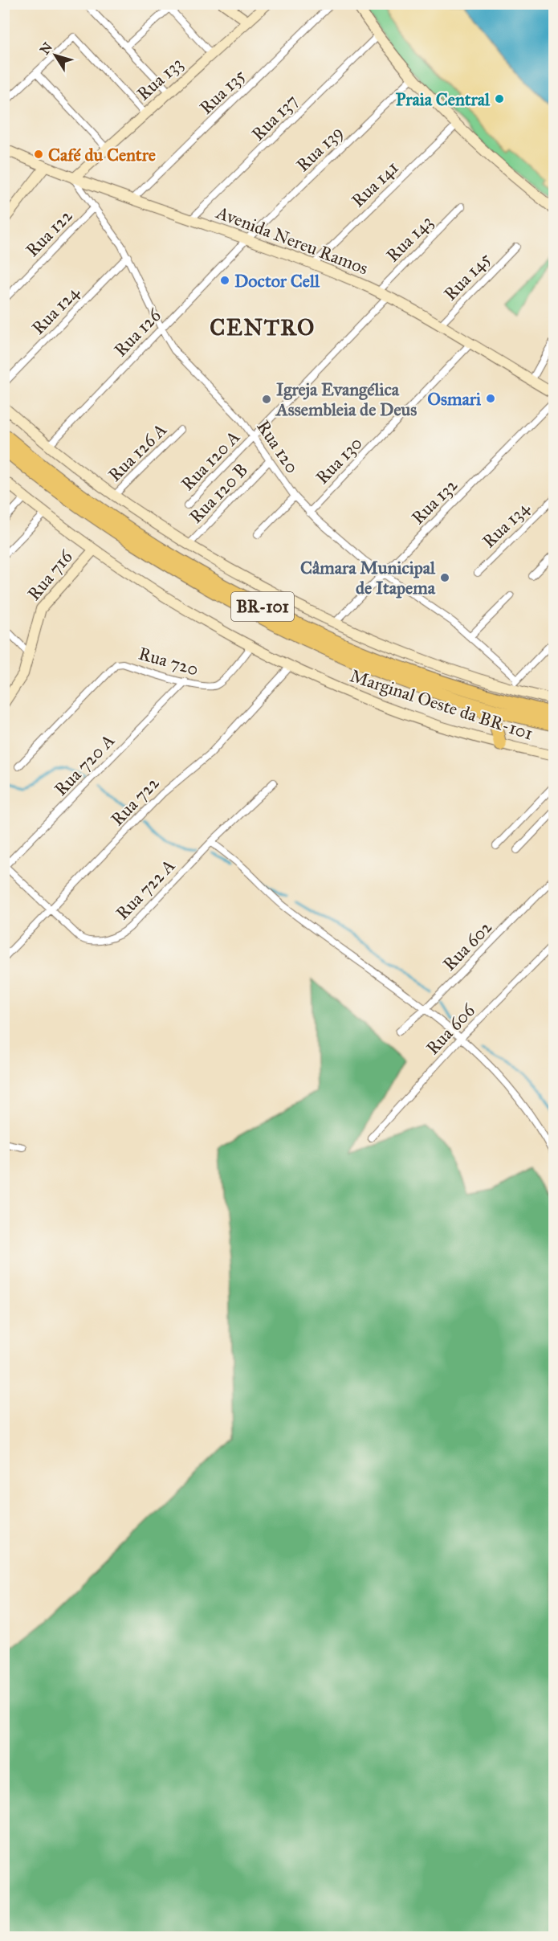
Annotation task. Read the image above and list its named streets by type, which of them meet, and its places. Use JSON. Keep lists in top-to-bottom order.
{
  "streets": {
    "highway": ["BR-101"],
    "main road": [
      "Rua 133",
      "Avenida Nereu Ramos",
      "Rua 716",
      "Marginal Oeste da BR-101"
    ],
    "street": [
      "Rua 135",
      "Rua 137",
      "Rua 139",
      "Rua 141",
      "Rua 122",
      "Rua 143",
      "Rua 145",
      "Rua 124",
      "Rua 126",
      "Rua 120",
      "Rua 126 A",
      "Rua 120 A",
      "Rua 130",
      "Rua 120 B",
      "Rua 132",
      "Rua 134",
      "Rua 720",
      "Rua 720 A",
      "Rua 722",
      "Rua 722 A",
      "Rua 602",
      "Rua 606"
    ]
  },
  "crossings": [
    ["Rua 133", "Avenida Nereu Ramos"],
    ["Rua 133", "Rua 120"],
    ["Rua 135", "Avenida Nereu Ramos"],
    ["Rua 137", "Avenida Nereu Ramos"],
    ["Rua 139", "Avenida Nereu Ramos"],
    ["Rua 139", "Rua 126"],
    ["Rua 141", "Avenida Nereu Ramos"],
    ["Rua 122", "Rua 120"],
    ["Rua 143", "Avenida Nereu Ramos"],
    ["Avenida Nereu Ramos", "Rua 145"],
    ["Avenida Nereu Ramos", "Rua 126"],
    ["Avenida Nereu Ramos", "Rua 120"],
    ["Avenida Nereu Ramos", "Rua 120 A"],
    ["Avenida Nereu Ramos", "Rua 130"],
    ["Rua 124", "Rua 120"],
    ["Rua 126", "Rua 120"],
    ["Rua 120", "Rua 120 A"],
    ["Rua 120", "Rua 130"],
    ["Rua 120", "Rua 120 B"],
    ["Rua 120", "Rua 132"],
    ["Rua 716", "Marginal Oeste da BR-101"],
    ["Rua 720", "Marginal Oeste da BR-101"],
    ["Rua 720", "Rua 720 A"],
    ["Marginal Oeste da BR-101", "Rua 722"],
    ["Rua 720 A", "Rua 722 A"],
    ["Rua 722", "Rua 722 A"]
  ],
  "districts": ["CENTRO"],
  "places": [
    "Praia Central",
    "Café du Centre",
    "Doctor Cell",
    "Osmari",
    "Igreja Evangélica Assembleia de Deus",
    "Câmara Municipal de Itapema"
  ],
  "north": "top left"
}
